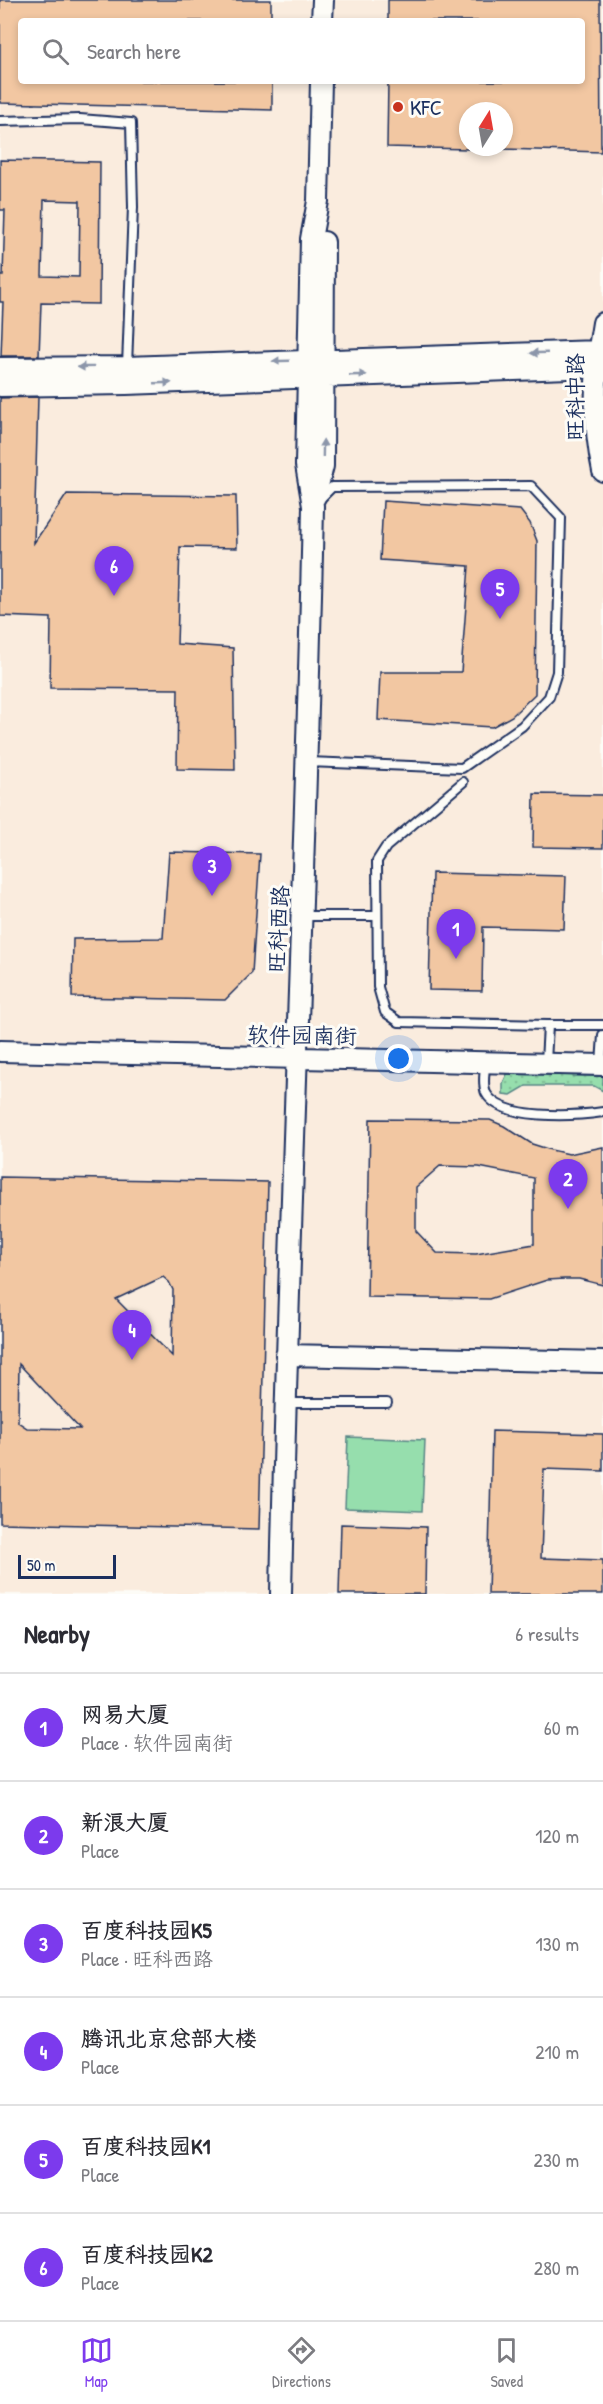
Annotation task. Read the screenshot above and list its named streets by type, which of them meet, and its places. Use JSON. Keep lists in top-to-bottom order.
{
  "streets": {
    "street": ["旺科中路", "旺科西路", "软件园南街"]
  },
  "crossings": [
    ["旺科西路", "软件园南街"]
  ],
  "places": ["KFC"],
  "scale_bar": "50 m",
  "north": "top",
  "page": {
    "search": "Search here",
    "pins": [
      "6",
      "5",
      "3",
      "1",
      "2",
      "4"
    ],
    "scale": "50 m",
    "heading": ["Nearby", "6 results"],
    "list": [
      {
        "mark": "1",
        "name": "网易大厦",
        "note": "Place · 软件园南街",
        "value": "60 m"
      },
      {
        "mark": "2",
        "name": "新浪大厦",
        "note": "Place",
        "value": "120 m"
      },
      {
        "mark": "3",
        "name": "百度科技园K5",
        "note": "Place · 旺科西路",
        "value": "130 m"
      },
      {
        "mark": "4",
        "name": "腾讯北京总部大楼",
        "note": "Place",
        "value": "210 m"
      },
      {
        "mark": "5",
        "name": "百度科技园K1",
        "note": "Place",
        "value": "230 m"
      },
      {
        "mark": "6",
        "name": "百度科技园K2",
        "note": "Place",
        "value": "280 m"
      }
    ],
    "nav": ["Map", "Directions", "Saved"]
  }
}
